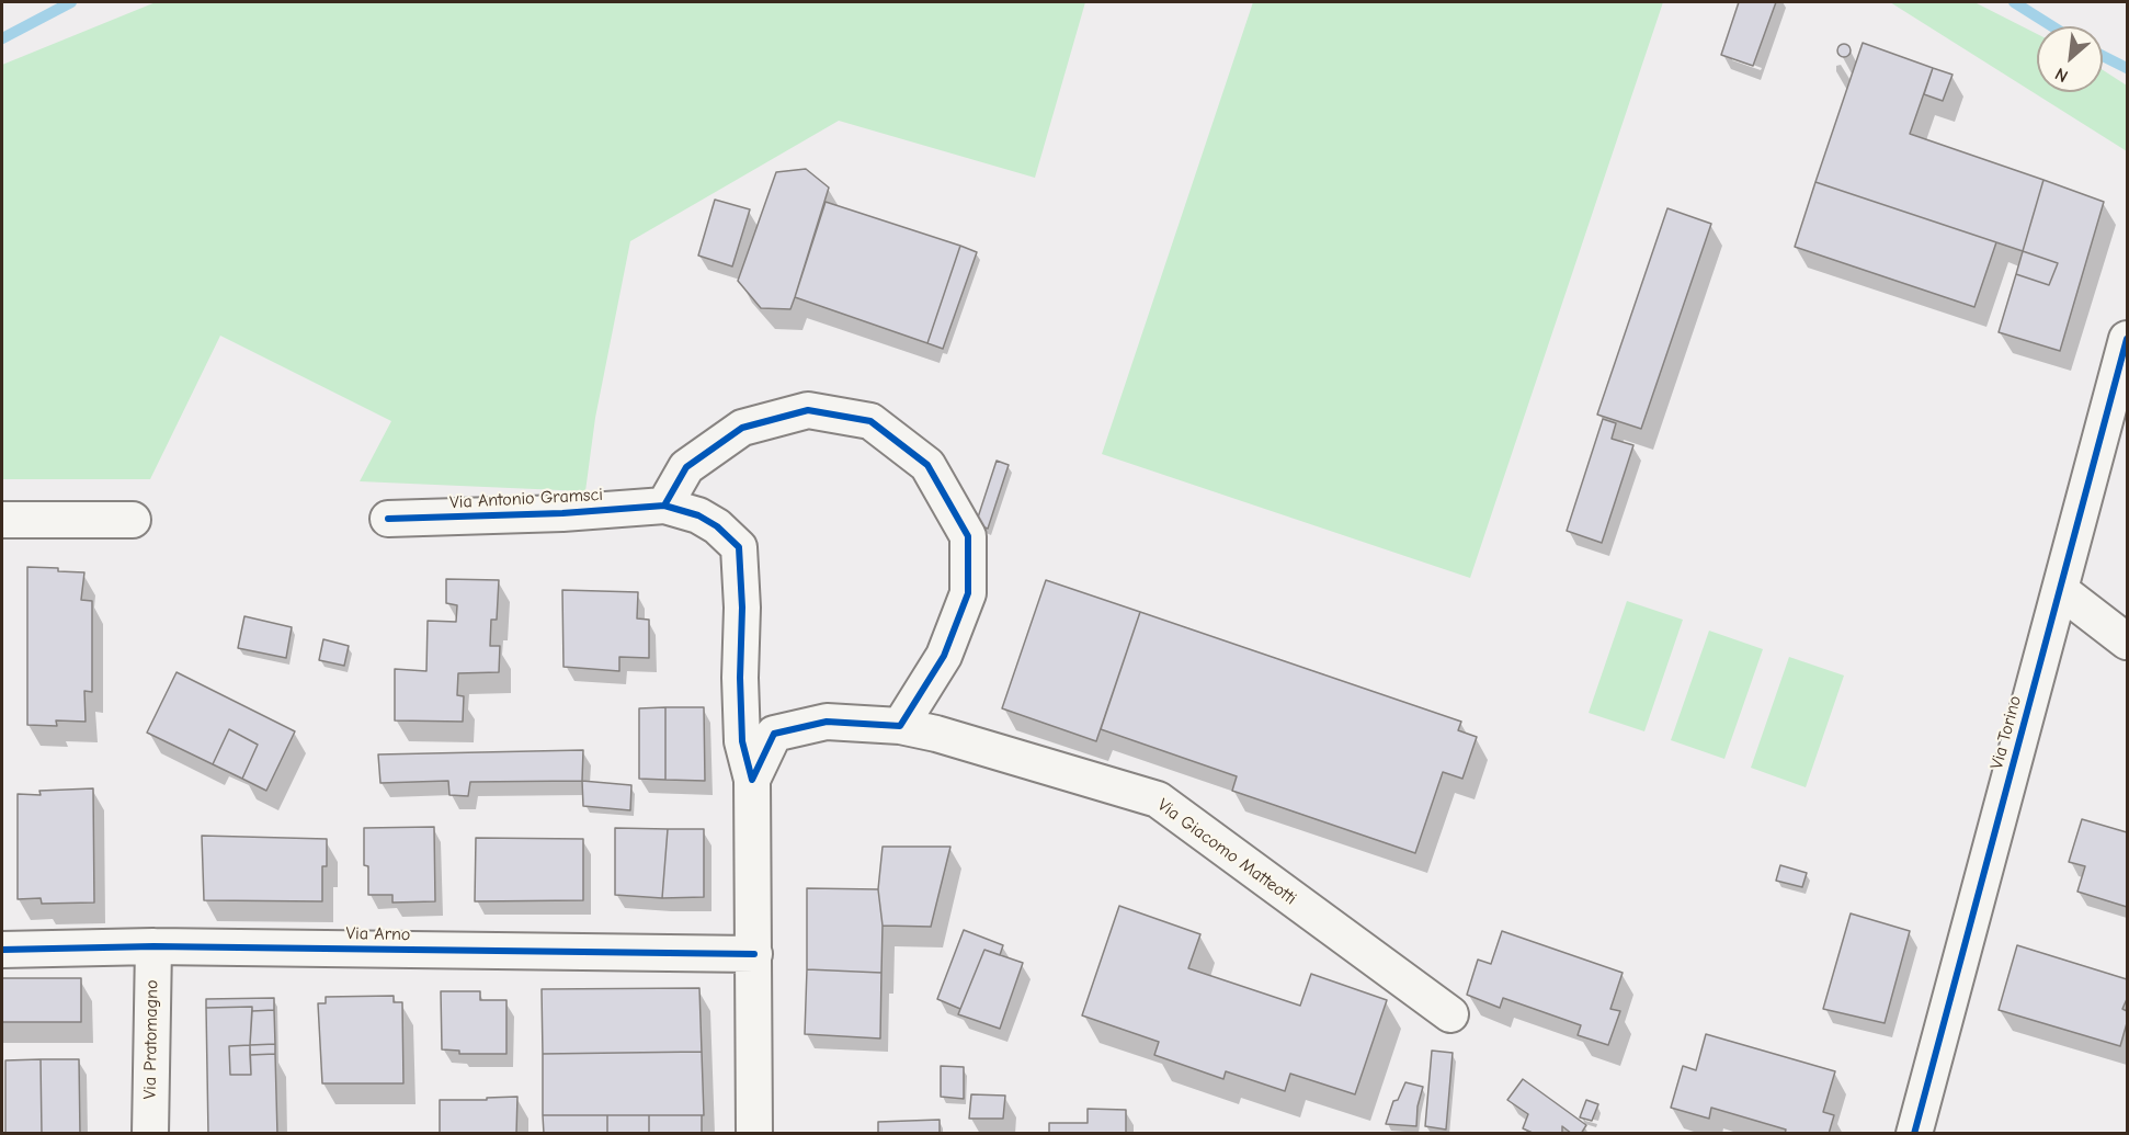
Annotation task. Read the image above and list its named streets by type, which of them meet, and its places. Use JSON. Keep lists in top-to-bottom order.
{
  "streets": {
    "street": [
      "Via Antonio Gramsci",
      "Via Torino",
      "Via Giacomo Matteotti",
      "Via Arno",
      "Via Pratomagno"
    ]
  },
  "crossings": [
    ["Via Arno", "Via Pratomagno"]
  ],
  "north": "bottom left"
}
